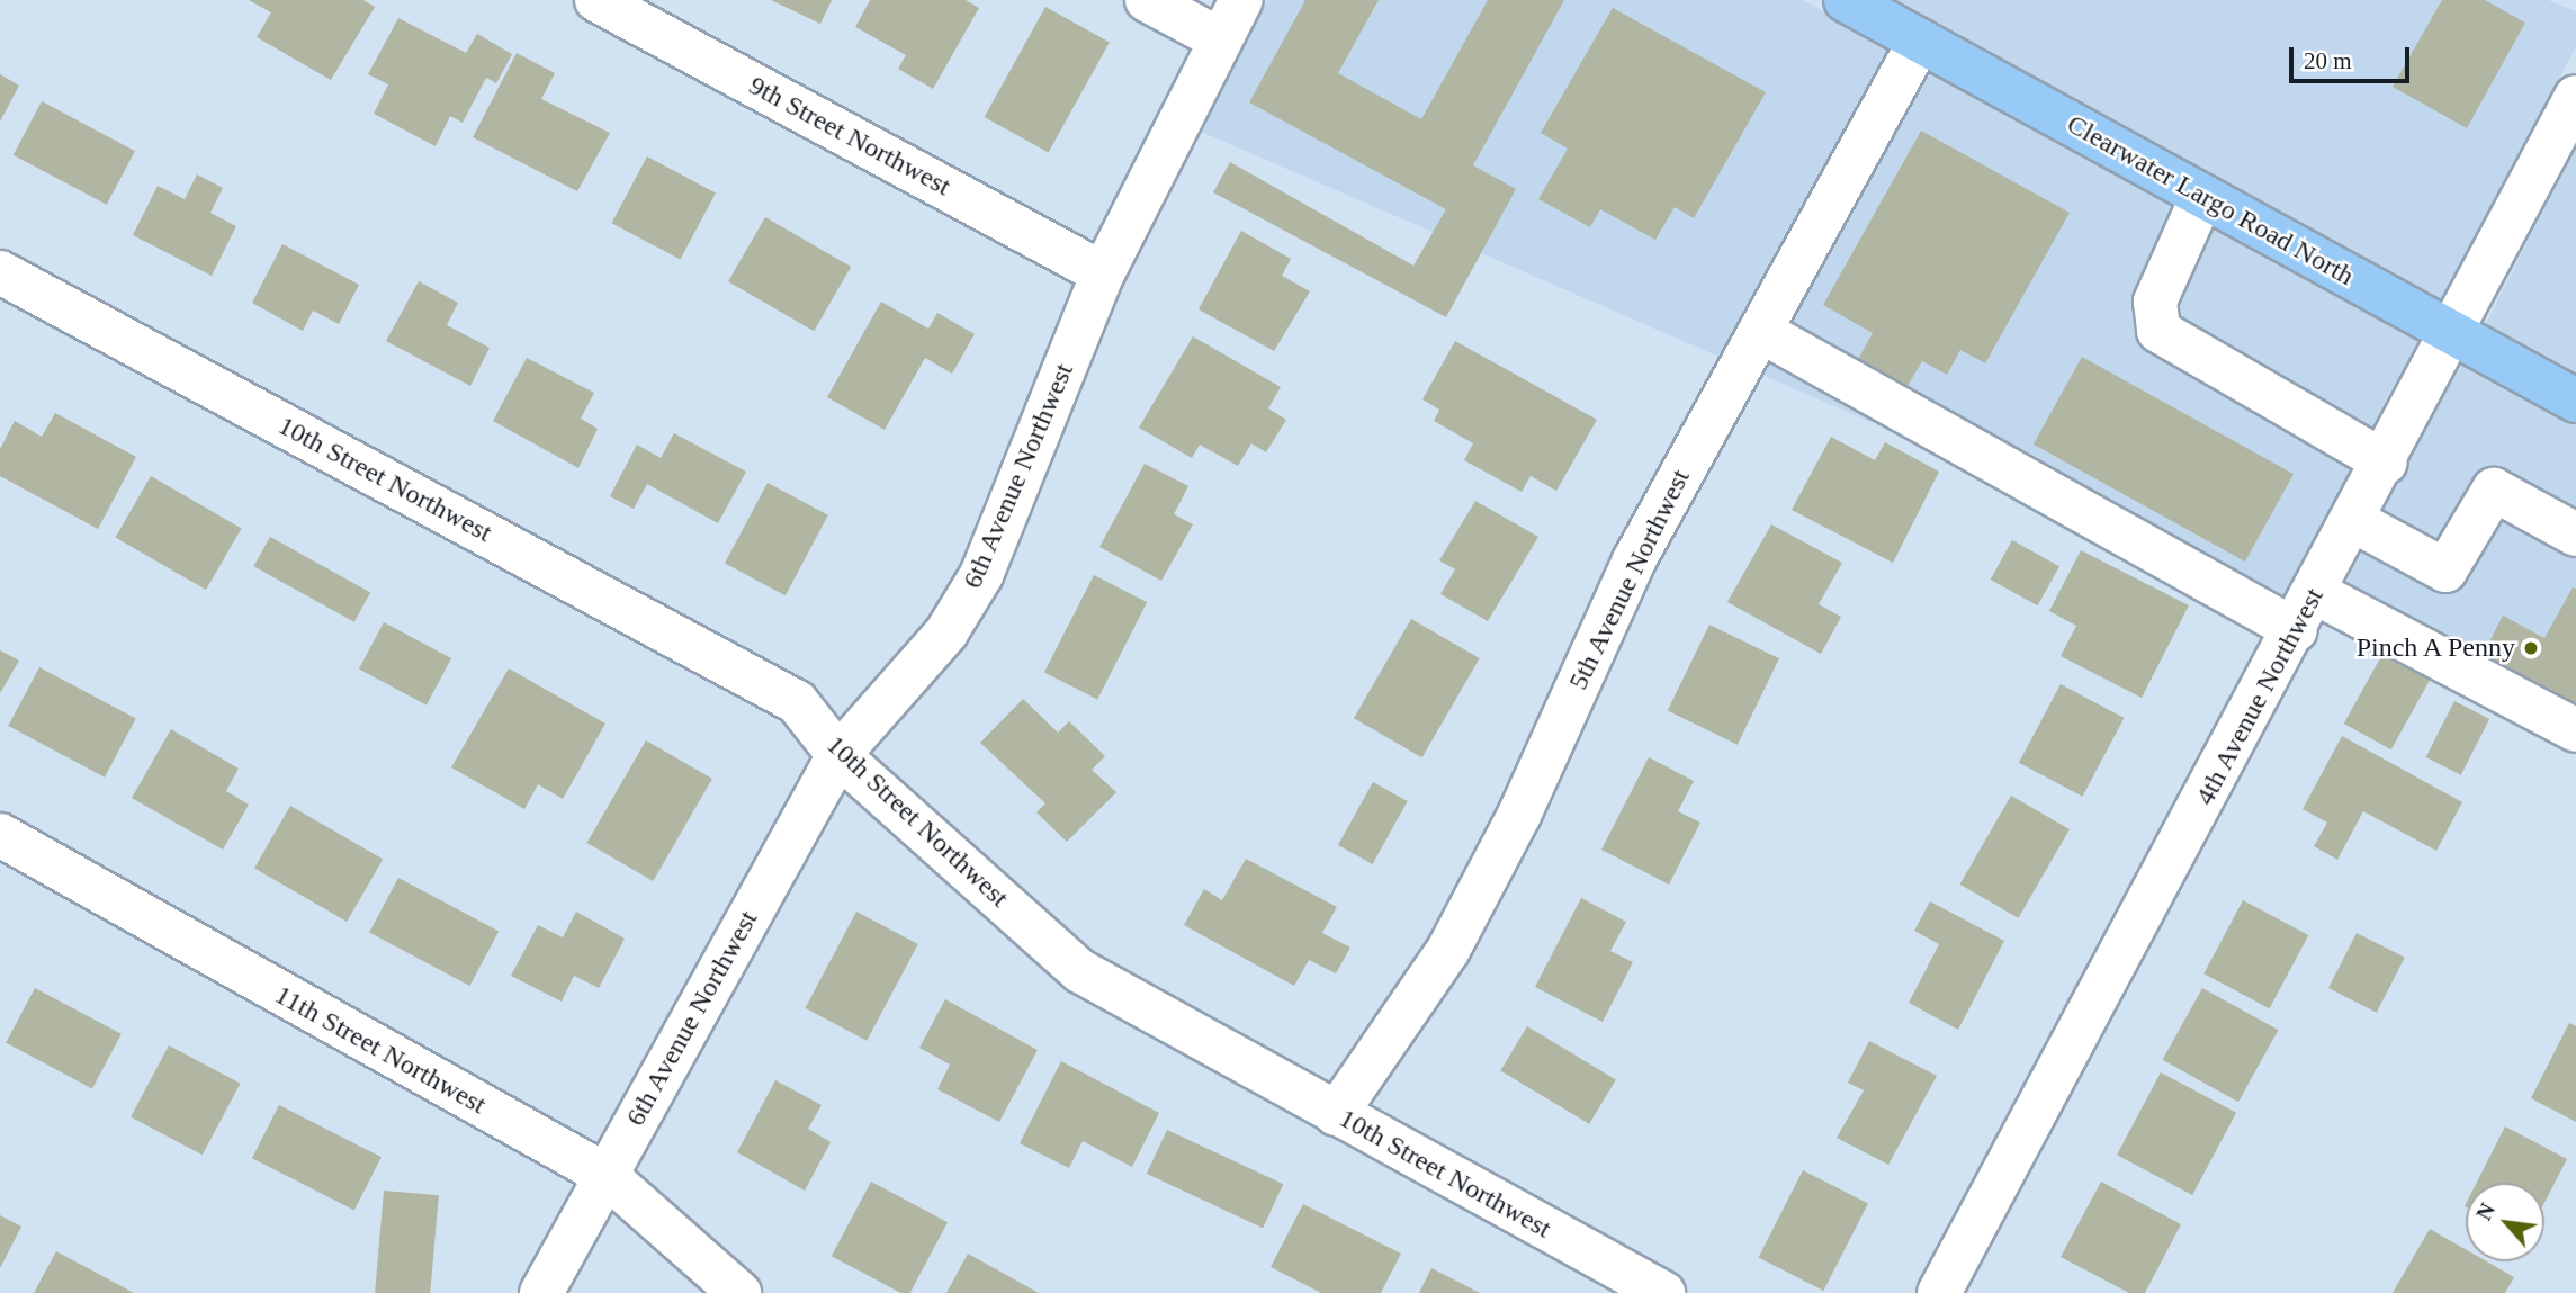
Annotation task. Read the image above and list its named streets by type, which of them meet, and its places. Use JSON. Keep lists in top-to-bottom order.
{
  "streets": {
    "main road": ["Clearwater Largo Road North"],
    "street": [
      "9th Street Northwest",
      "6th Avenue Northwest",
      "10th Street Northwest",
      "5th Avenue Northwest",
      "4th Avenue Northwest",
      "11th Street Northwest"
    ]
  },
  "crossings": [
    ["9th Street Northwest", "6th Avenue Northwest"],
    ["Clearwater Largo Road North", "5th Avenue Northwest"],
    ["Clearwater Largo Road North", "4th Avenue Northwest"],
    ["6th Avenue Northwest", "10th Street Northwest"],
    ["6th Avenue Northwest", "11th Street Northwest"],
    ["10th Street Northwest", "5th Avenue Northwest"]
  ],
  "places": ["Pinch A Penny"],
  "scale_bar": "20 m",
  "north": "top left"
}
